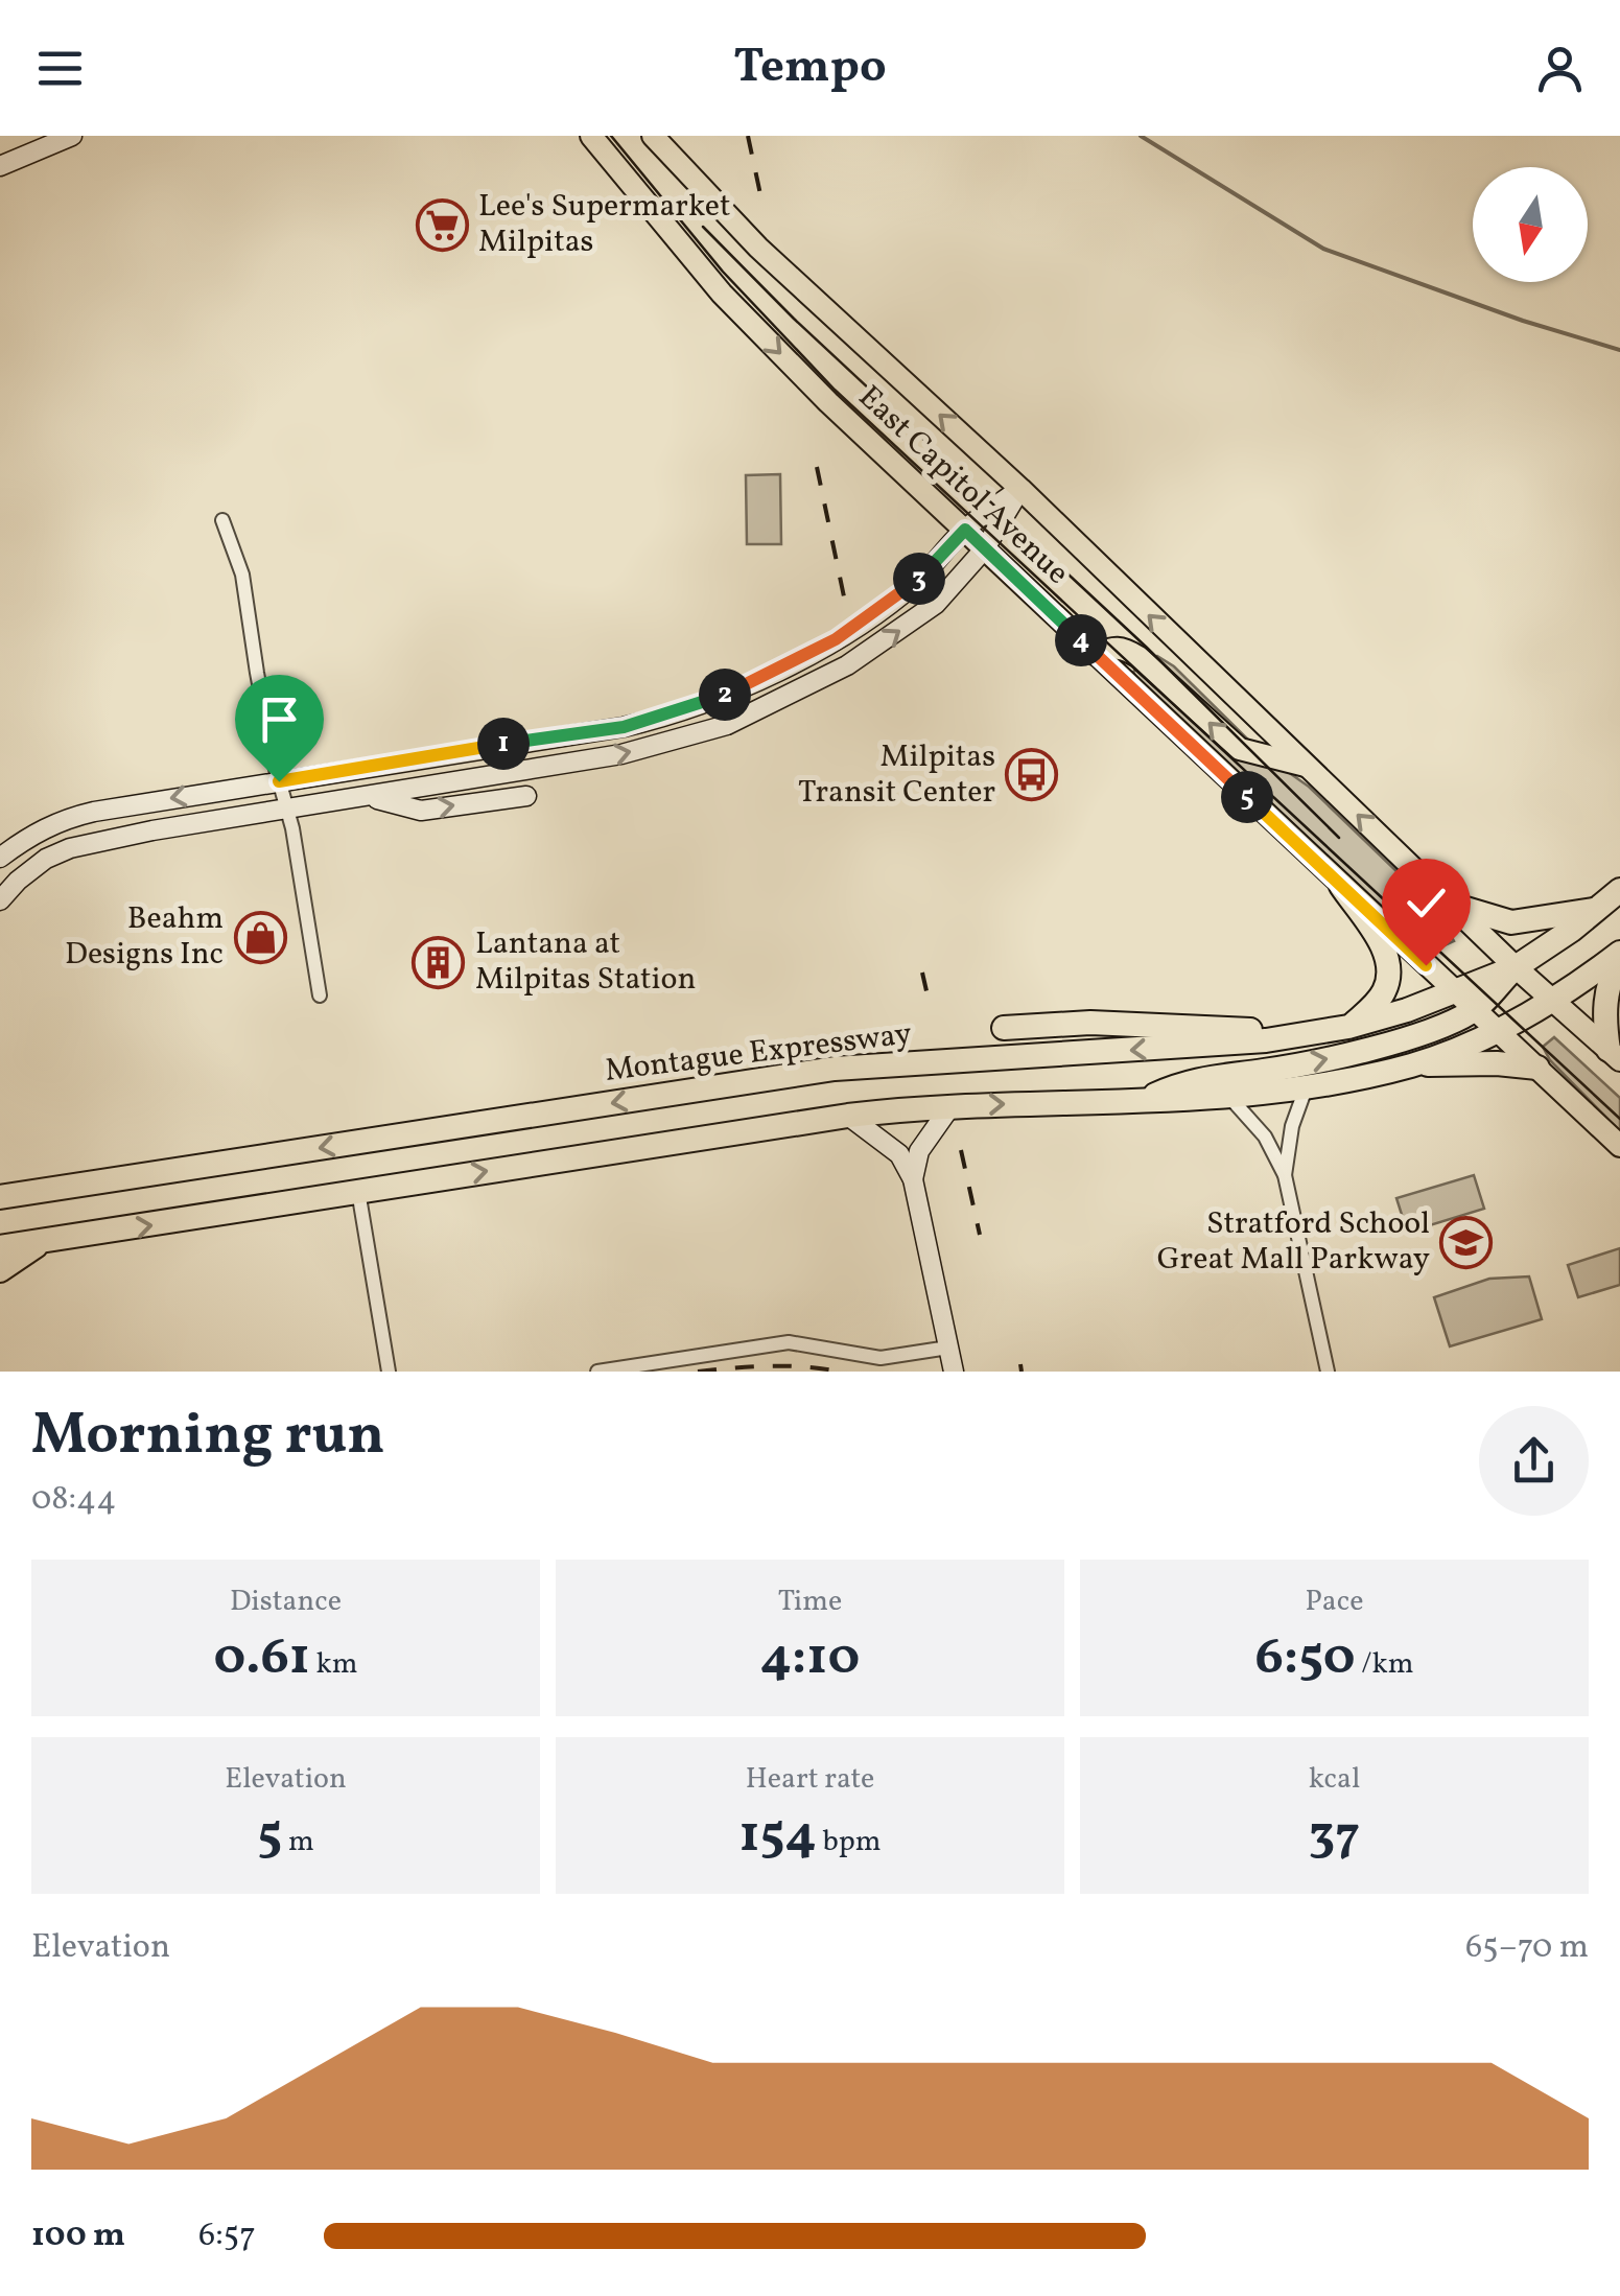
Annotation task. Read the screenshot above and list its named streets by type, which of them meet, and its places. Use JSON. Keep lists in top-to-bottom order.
{
  "streets": {
    "highway": ["Montague Expressway"],
    "main road": ["East Capitol Avenue"]
  },
  "crossings": [
    ["East Capitol Avenue", "Montague Expressway"]
  ],
  "places": {
    "supermarket": ["Lee's Supermarket Milpitas"],
    "bus stop": ["Milpitas Transit Center"],
    "shop": ["Beahm Designs Inc"],
    "building": ["Lantana at Milpitas Station"],
    "school or university": ["Stratford School Great Mall Parkway"]
  },
  "north": "bottom",
  "page": {
    "header": "Tempo",
    "pins": [
      "3",
      "4",
      "2",
      "1",
      "5"
    ],
    "heading": ["Morning run", "08:44"],
    "stats": [
      ["Distance", "0.61 km"],
      ["Time", "4:10"],
      ["Pace", "6:50 /km"],
      ["Elevation", "5 m"],
      ["Heart rate", "154 bpm"],
      ["kcal", "37"]
    ],
    "chart": ["Elevation", "65–70 m"],
    "list": [
      {
        "name": "100 m",
        "note": "6:57"
      }
    ]
  }
}
